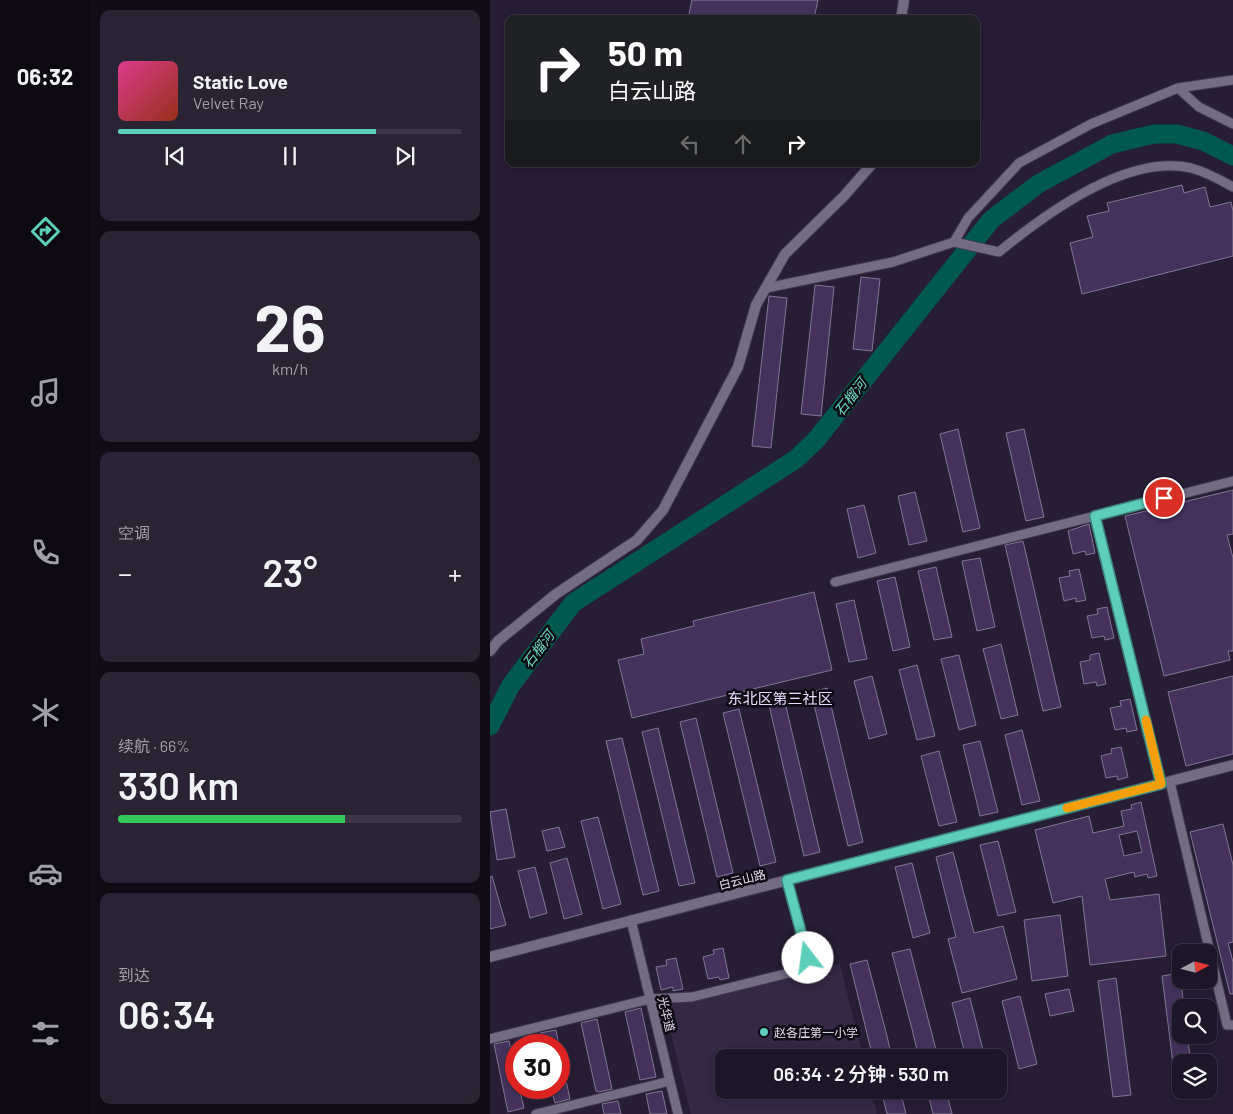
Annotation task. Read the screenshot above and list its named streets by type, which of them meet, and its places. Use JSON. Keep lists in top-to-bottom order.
{
  "streets": {
    "street": ["白云山路", "光华道"]
  },
  "crossings": [
    ["白云山路", "光华道"]
  ],
  "districts": ["东北区第三社区"],
  "water": ["石榴河"],
  "places": ["赵各庄第一小学"],
  "north": "right",
  "page": {
    "tabs": "06:32",
    "turn": ["50 m", "白云山路"],
    "song": ["Static Love", "Velvet Ray"],
    "tile": [
      ["26", "km/h"],
      "空调",
      ["续航 · 66%", "330 km"],
      ["到达", "06:34"]
    ],
    "heat": ["−", "23°", "+"],
    "limit": "30",
    "trip": "06:34 · 2 分钟 · 530 m"
  }
}
